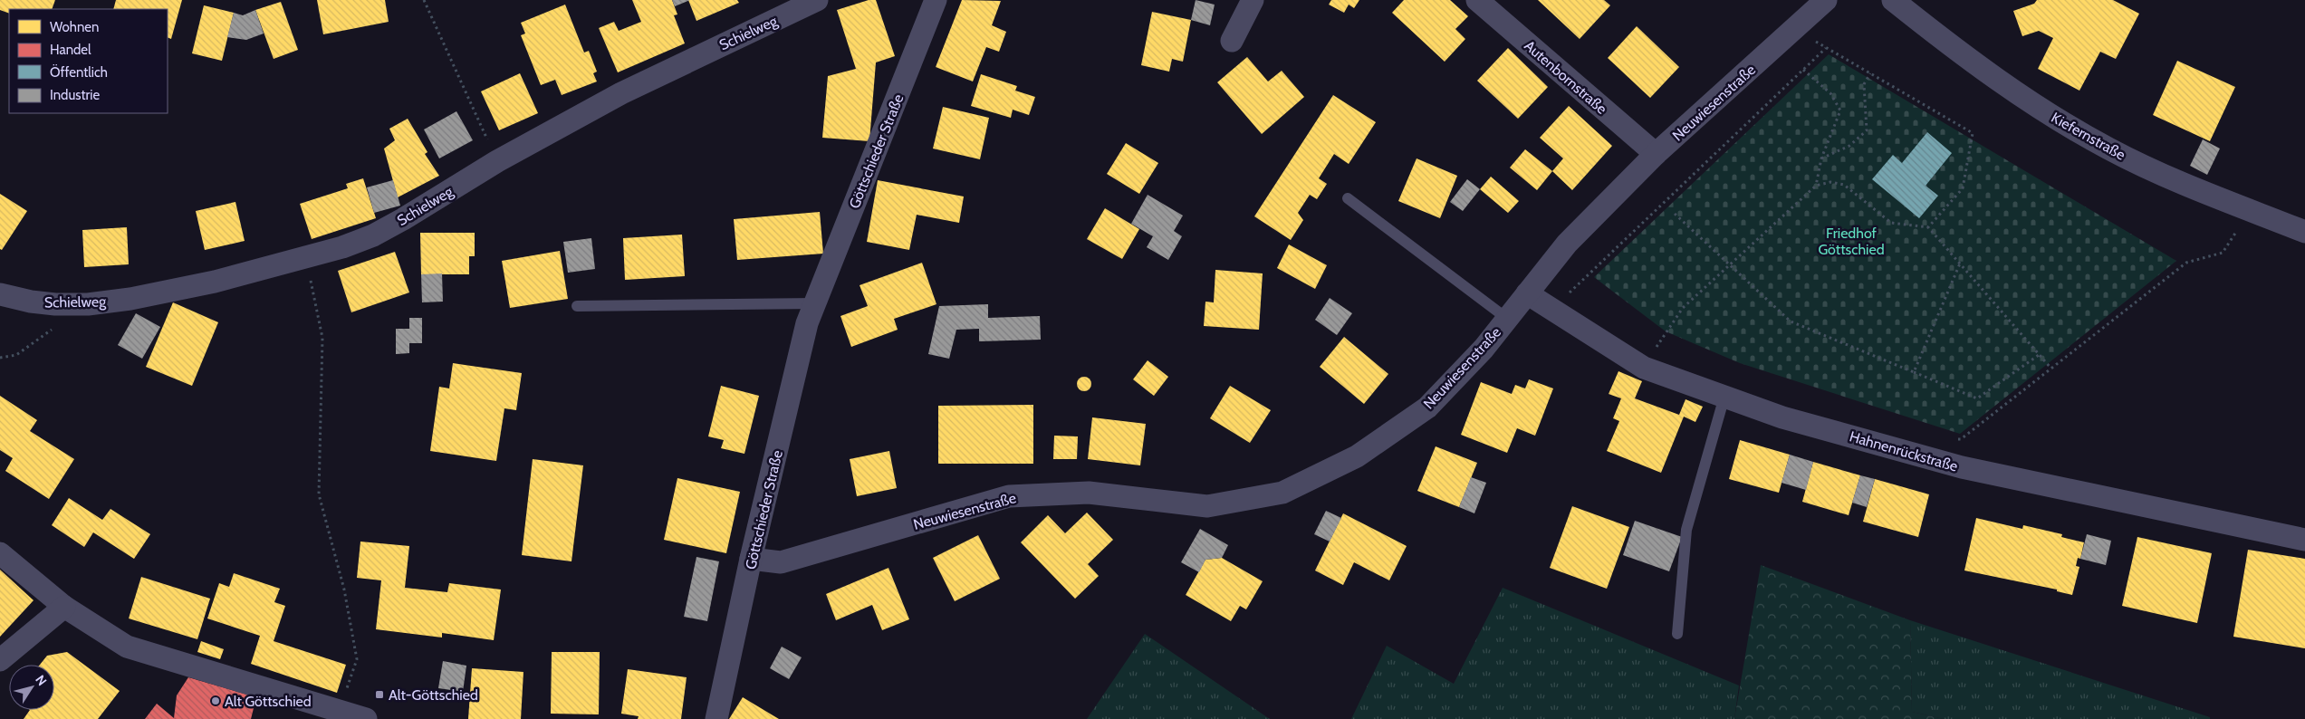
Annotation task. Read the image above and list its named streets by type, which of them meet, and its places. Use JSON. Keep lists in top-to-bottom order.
{
  "streets": {
    "street": [
      "Schielweg",
      "Autenbornstraße",
      "Neuwiesenstraße",
      "Kiefernstraße",
      "Göttschieder Straße",
      "Hahnenrückstraße"
    ]
  },
  "crossings": [
    ["Autenbornstraße", "Neuwiesenstraße"],
    ["Neuwiesenstraße", "Göttschieder Straße"],
    ["Neuwiesenstraße", "Hahnenrückstraße"]
  ],
  "parks": ["Friedhof Göttschied"],
  "places": {
    "transit": ["Alt-Göttschied"],
    "other": ["Alt Göttschied"]
  },
  "legend": [
    "Wohnen",
    "Handel",
    "Öffentlich",
    "Industrie"
  ],
  "north": "top right"
}
